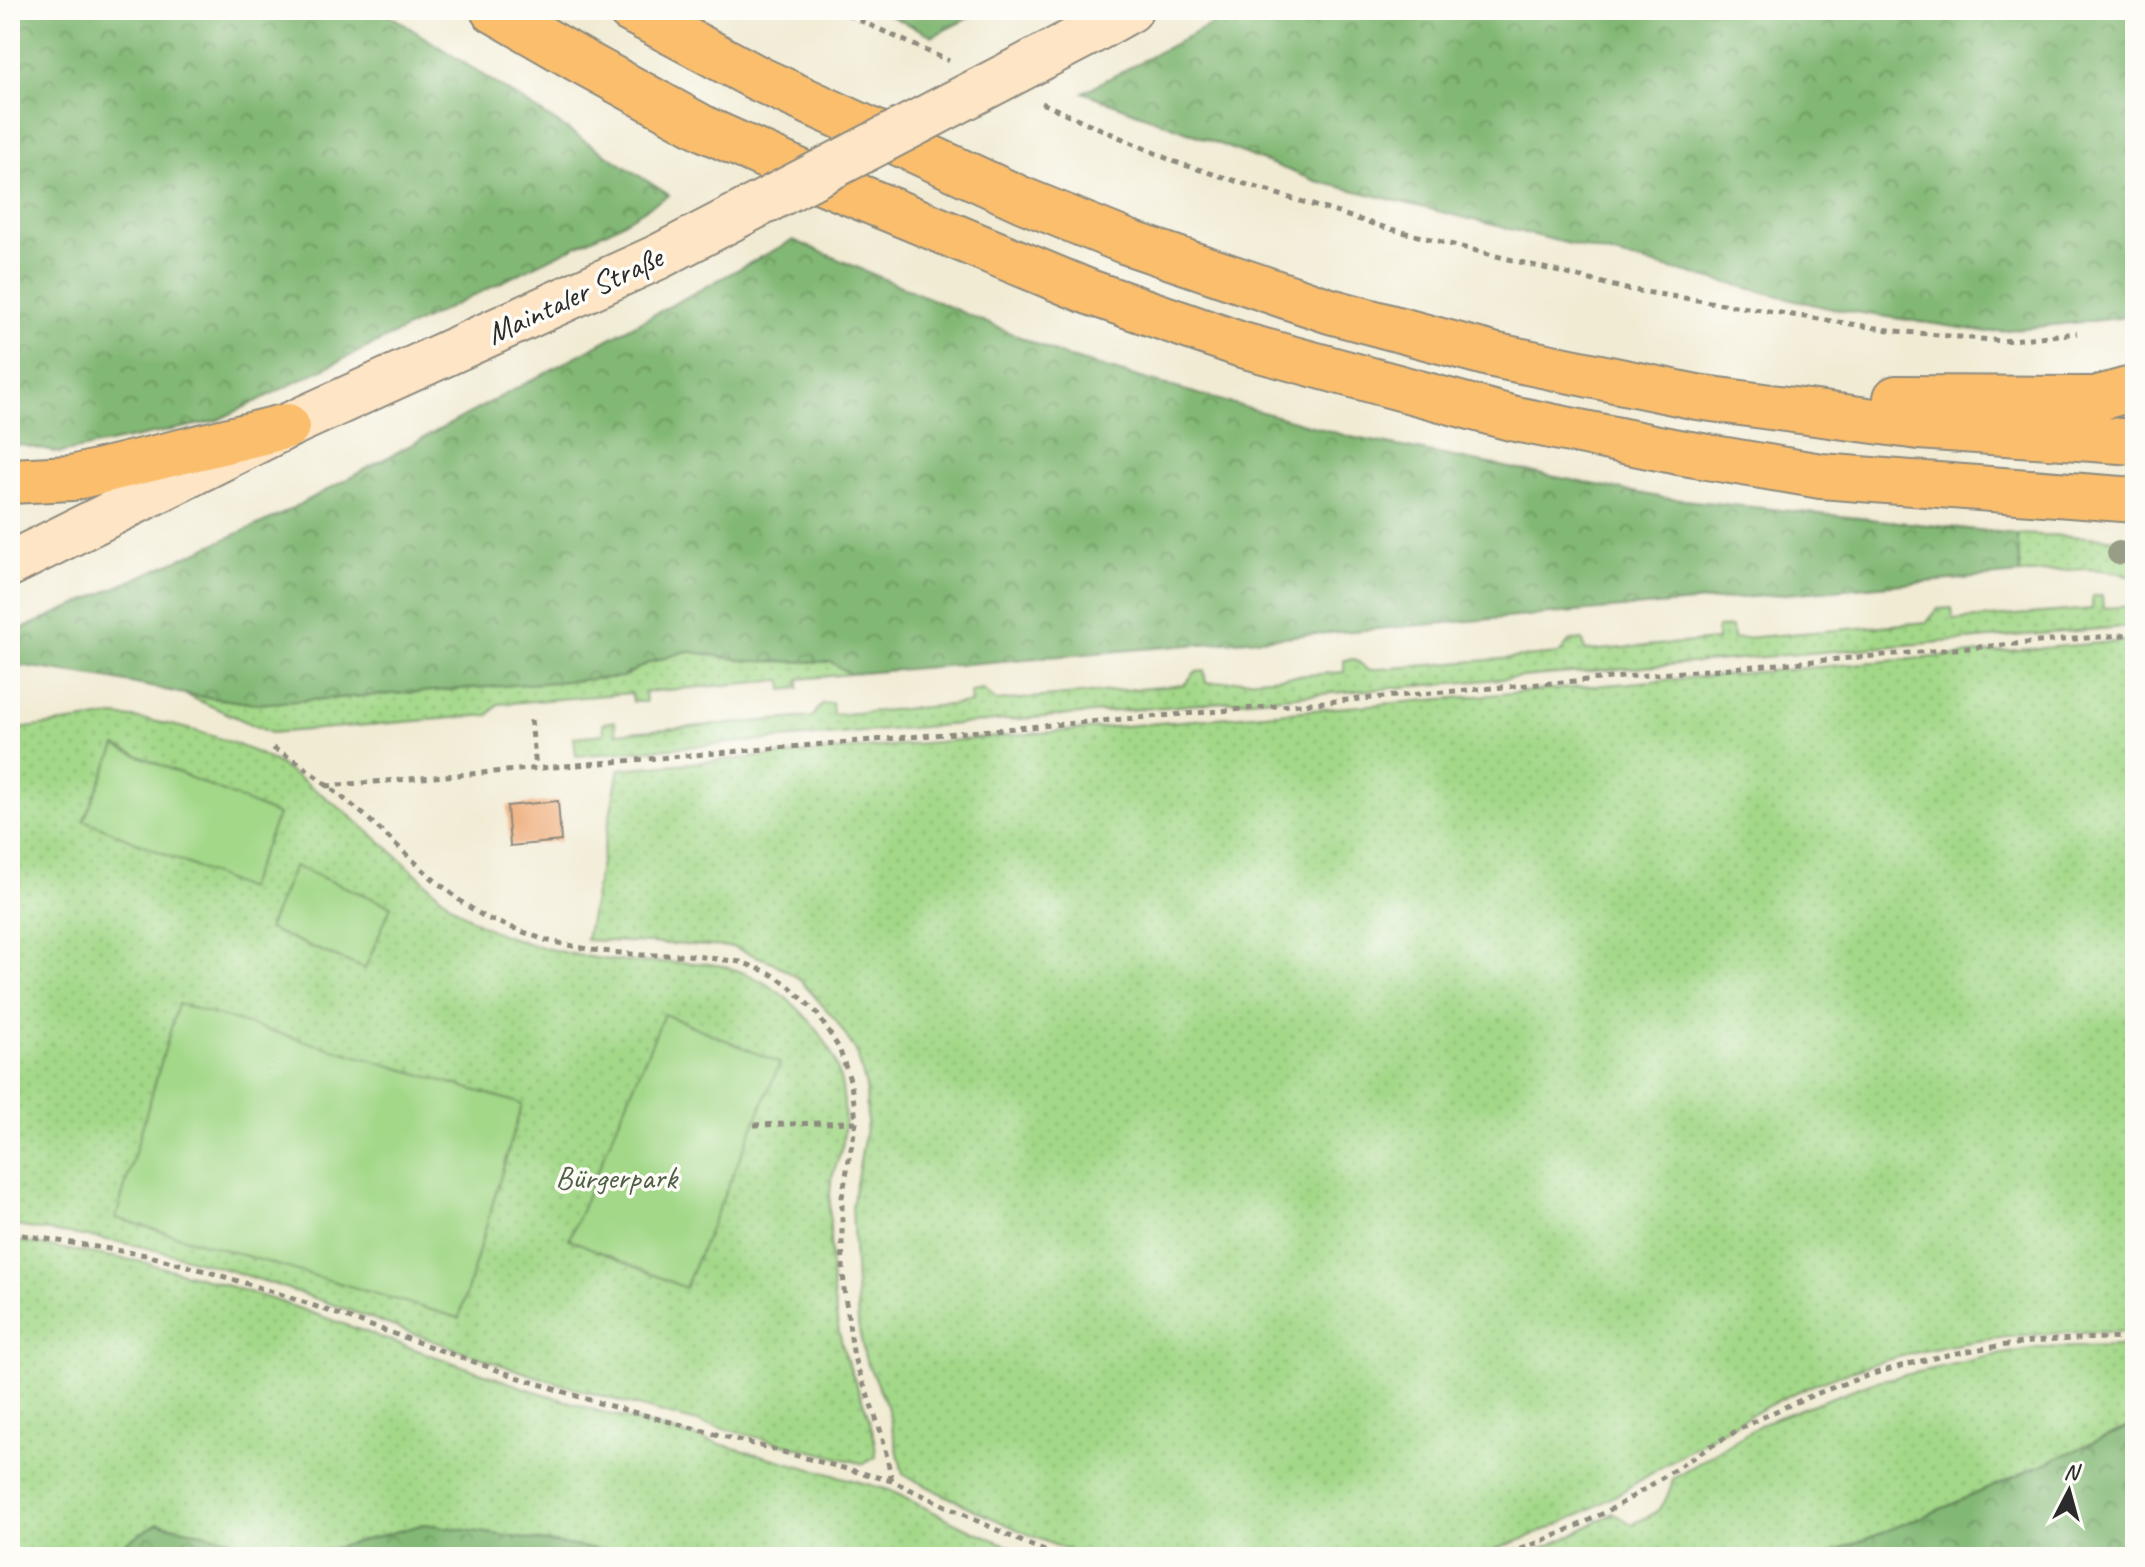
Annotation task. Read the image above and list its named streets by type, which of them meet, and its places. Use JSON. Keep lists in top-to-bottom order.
{
  "streets": {
    "main road": ["Maintaler Straße"]
  },
  "parks": ["Bürgerpark"],
  "north": "top"
}
